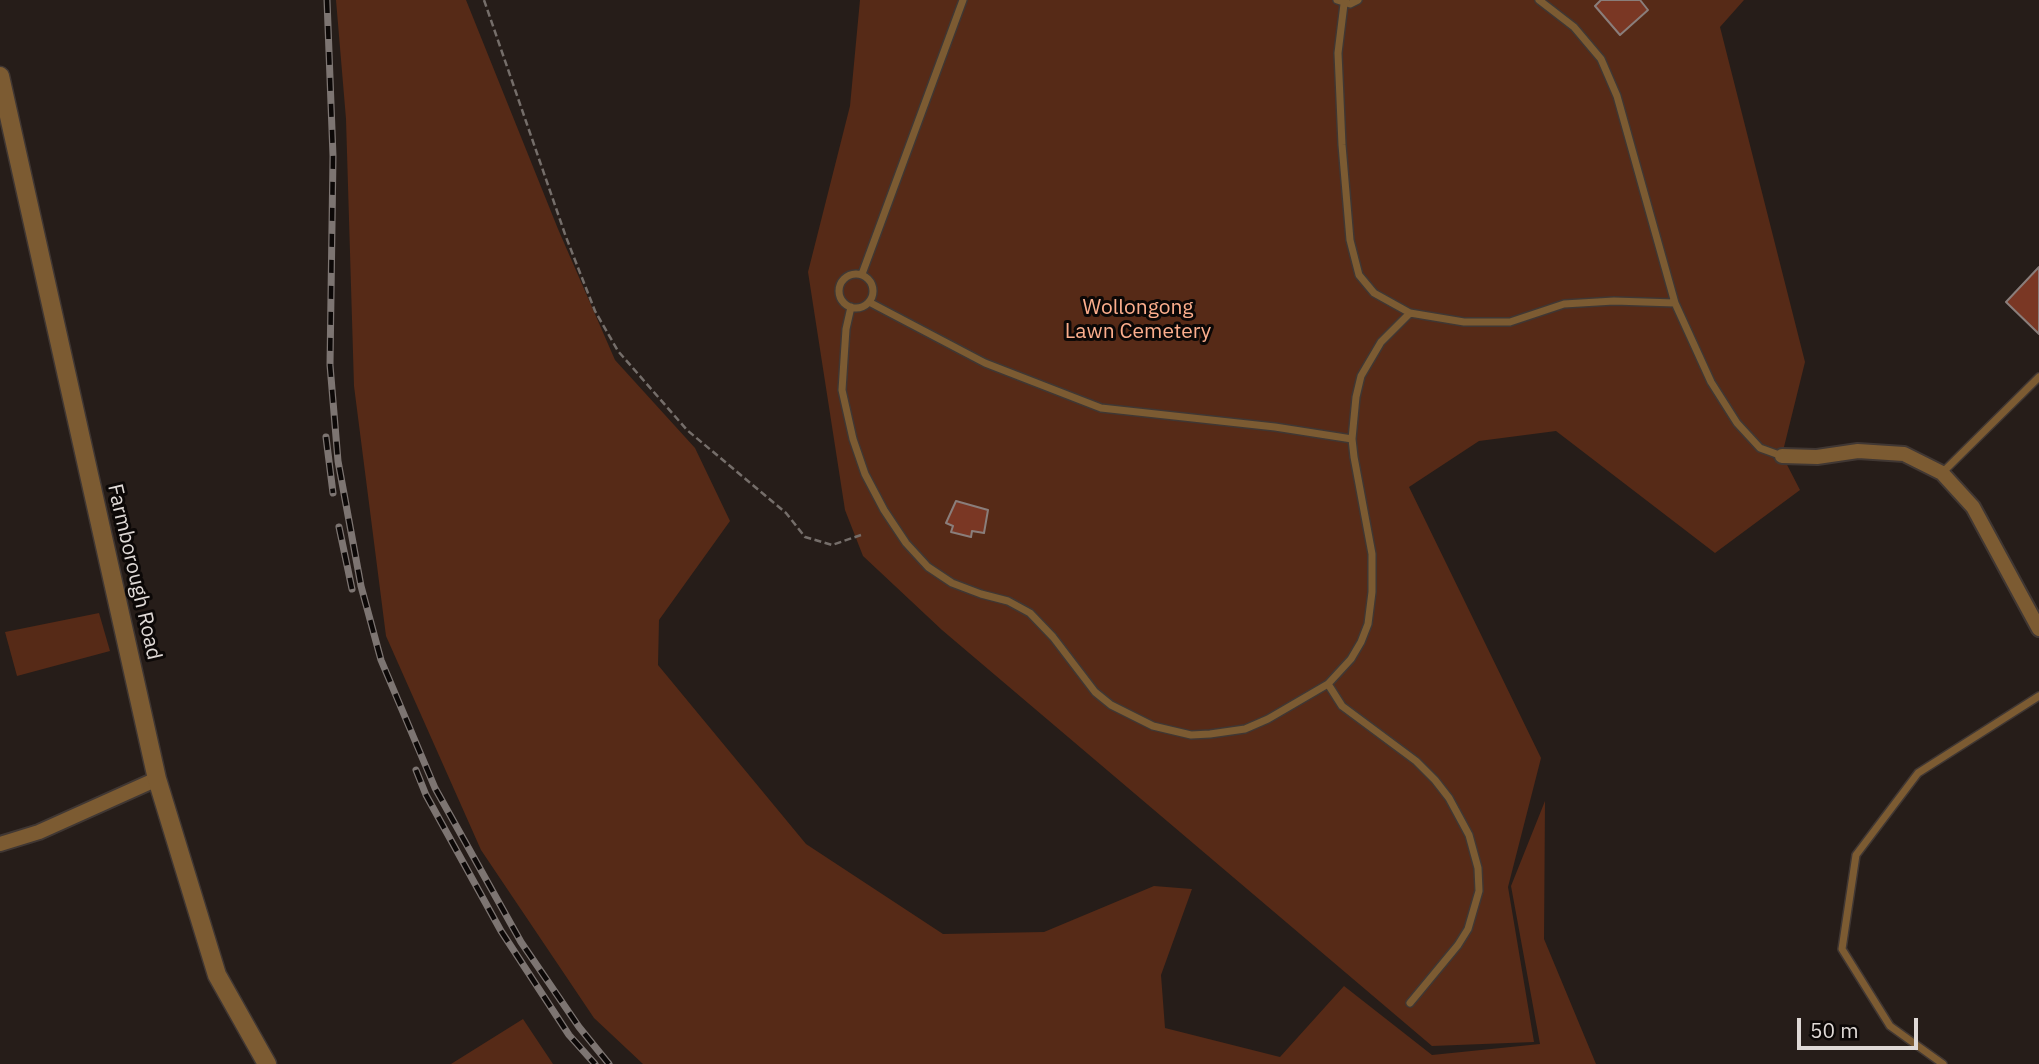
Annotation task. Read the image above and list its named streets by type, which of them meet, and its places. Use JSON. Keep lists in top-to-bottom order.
{
  "streets": {
    "street": ["Farmborough Road"]
  },
  "parks": ["Wollongong Lawn Cemetery"],
  "scale_bar": "50 m"
}
